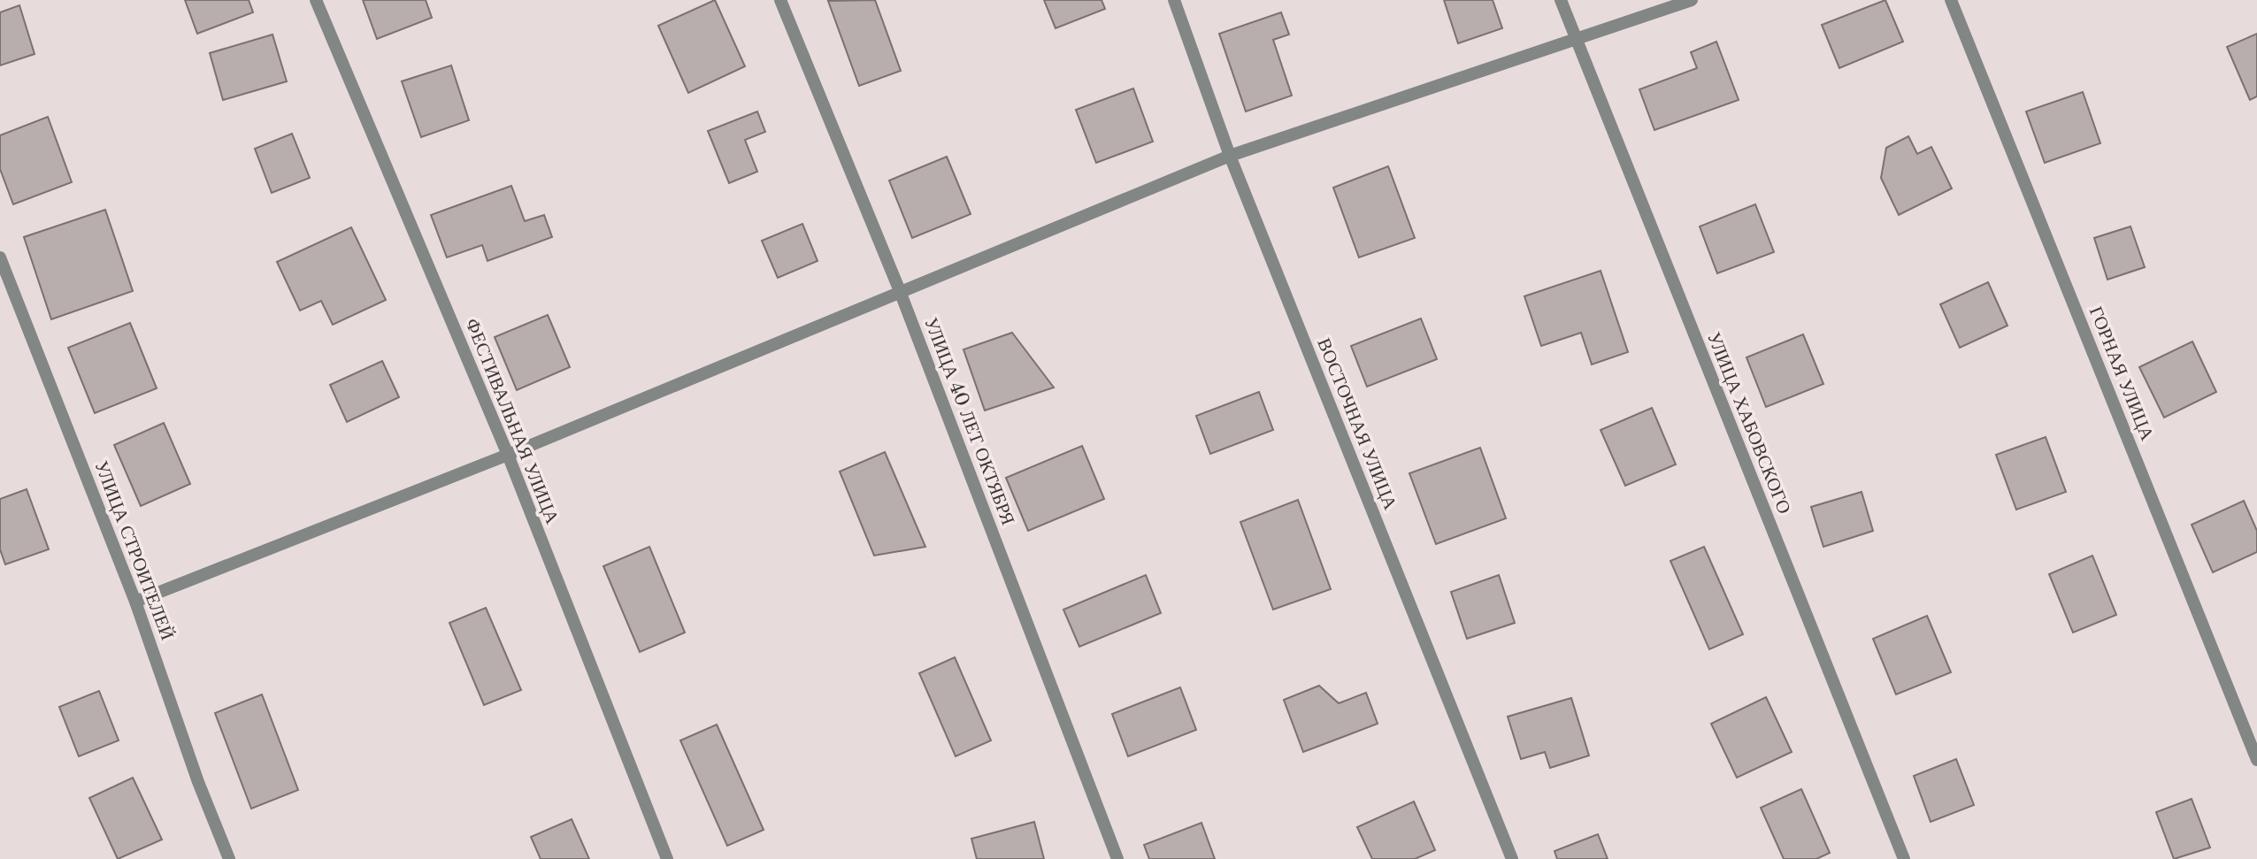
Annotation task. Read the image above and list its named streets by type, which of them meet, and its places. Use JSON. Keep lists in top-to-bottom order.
{
  "streets": {
    "street": [
      "ГОРНАЯ УЛИЦА",
      "ФЕСТИВАЛЬНАЯ УЛИЦА",
      "УЛИЦА 40 ЛЕТ ОКТЯБРЯ",
      "УЛИЦА ХАБОВСКОГО",
      "ВОСТОЧНАЯ УЛИЦА",
      "УЛИЦА СТРОИТЕЛЕЙ"
    ]
  }
}
